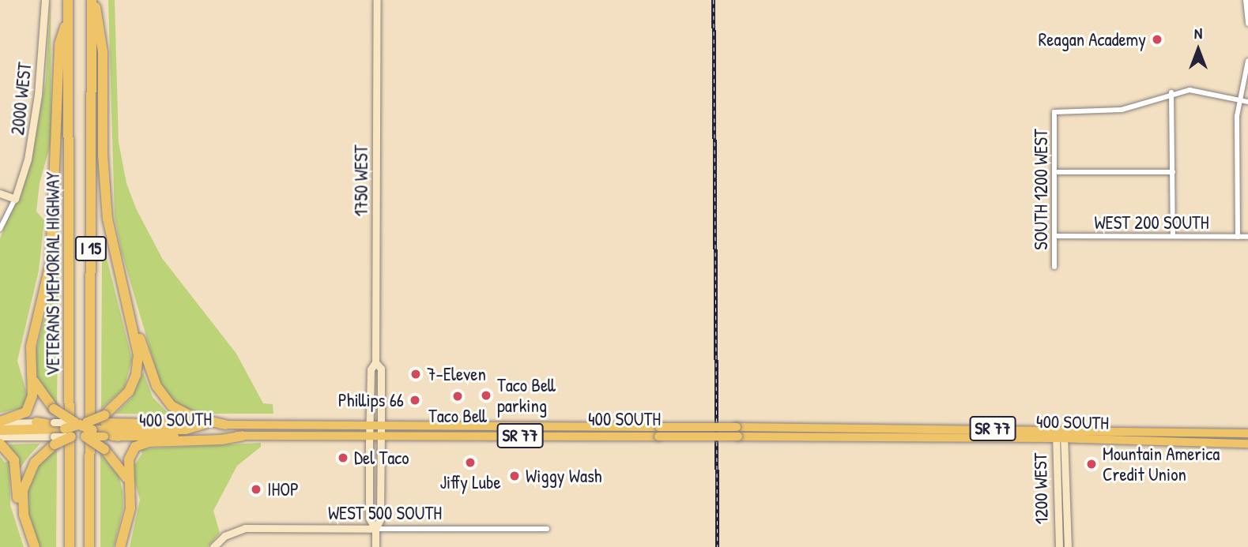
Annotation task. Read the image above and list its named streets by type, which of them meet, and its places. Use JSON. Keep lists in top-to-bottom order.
{
  "streets": {
    "highway": ["I 15", "VETERANS MEMORIAL HIGHWAY"],
    "main road": ["400 SOUTH", "SR 77"],
    "street": [
      "2000 WEST",
      "1750 WEST",
      "SOUTH 1200 WEST",
      "WEST 200 SOUTH",
      "1200 WEST",
      "WEST 500 SOUTH"
    ]
  },
  "crossings": [
    ["1750 WEST", "400 SOUTH"],
    ["1750 WEST", "WEST 500 SOUTH"],
    ["SOUTH 1200 WEST", "WEST 200 SOUTH"],
    ["400 SOUTH", "1200 WEST"]
  ],
  "places": [
    "Reagan Academy",
    "7-Eleven",
    "Taco Bell parking",
    "Taco Bell",
    "Phillips 66",
    "Del Taco",
    "Jiffy Lube",
    "Mountain America Credit Union",
    "Wiggy Wash",
    "IHOP"
  ],
  "north": "top"
}
